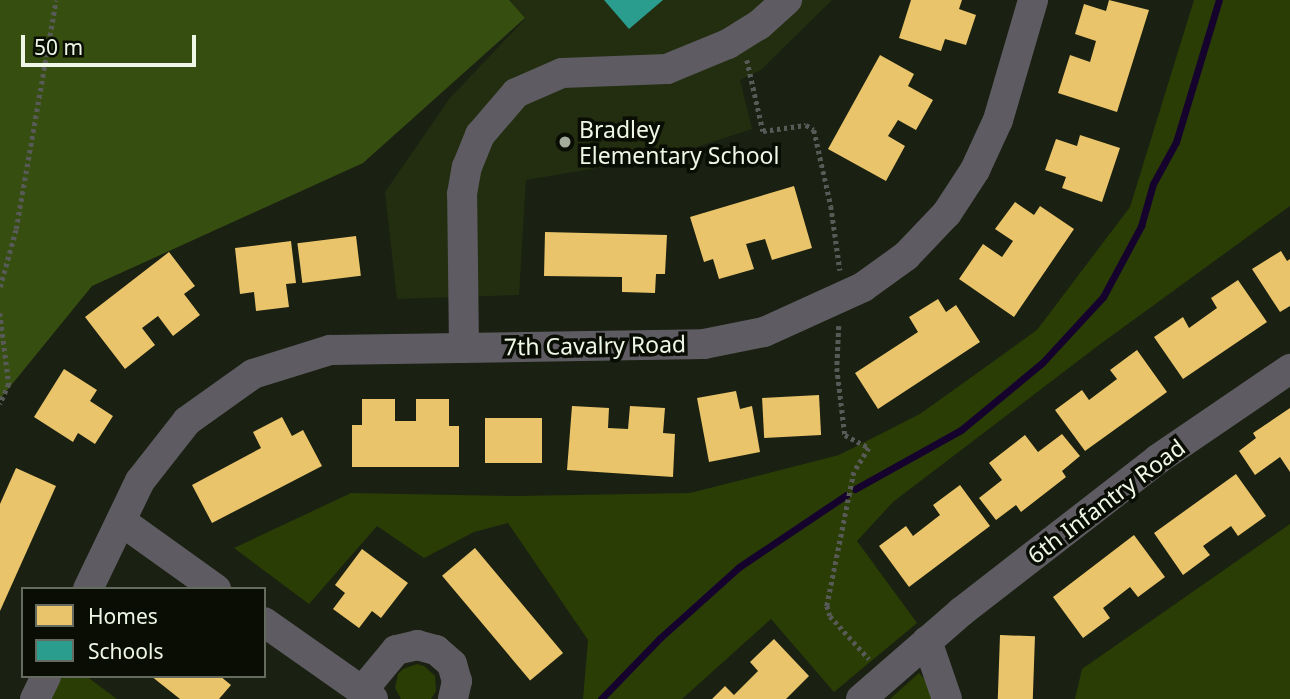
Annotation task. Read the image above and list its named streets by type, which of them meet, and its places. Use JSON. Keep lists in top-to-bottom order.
{
  "streets": {
    "street": ["7th Cavalry Road", "6th Infantry Road"]
  },
  "places": ["Bradley Elementary School"],
  "legend": ["Homes", "Schools"],
  "scale_bar": "50 m"
}
